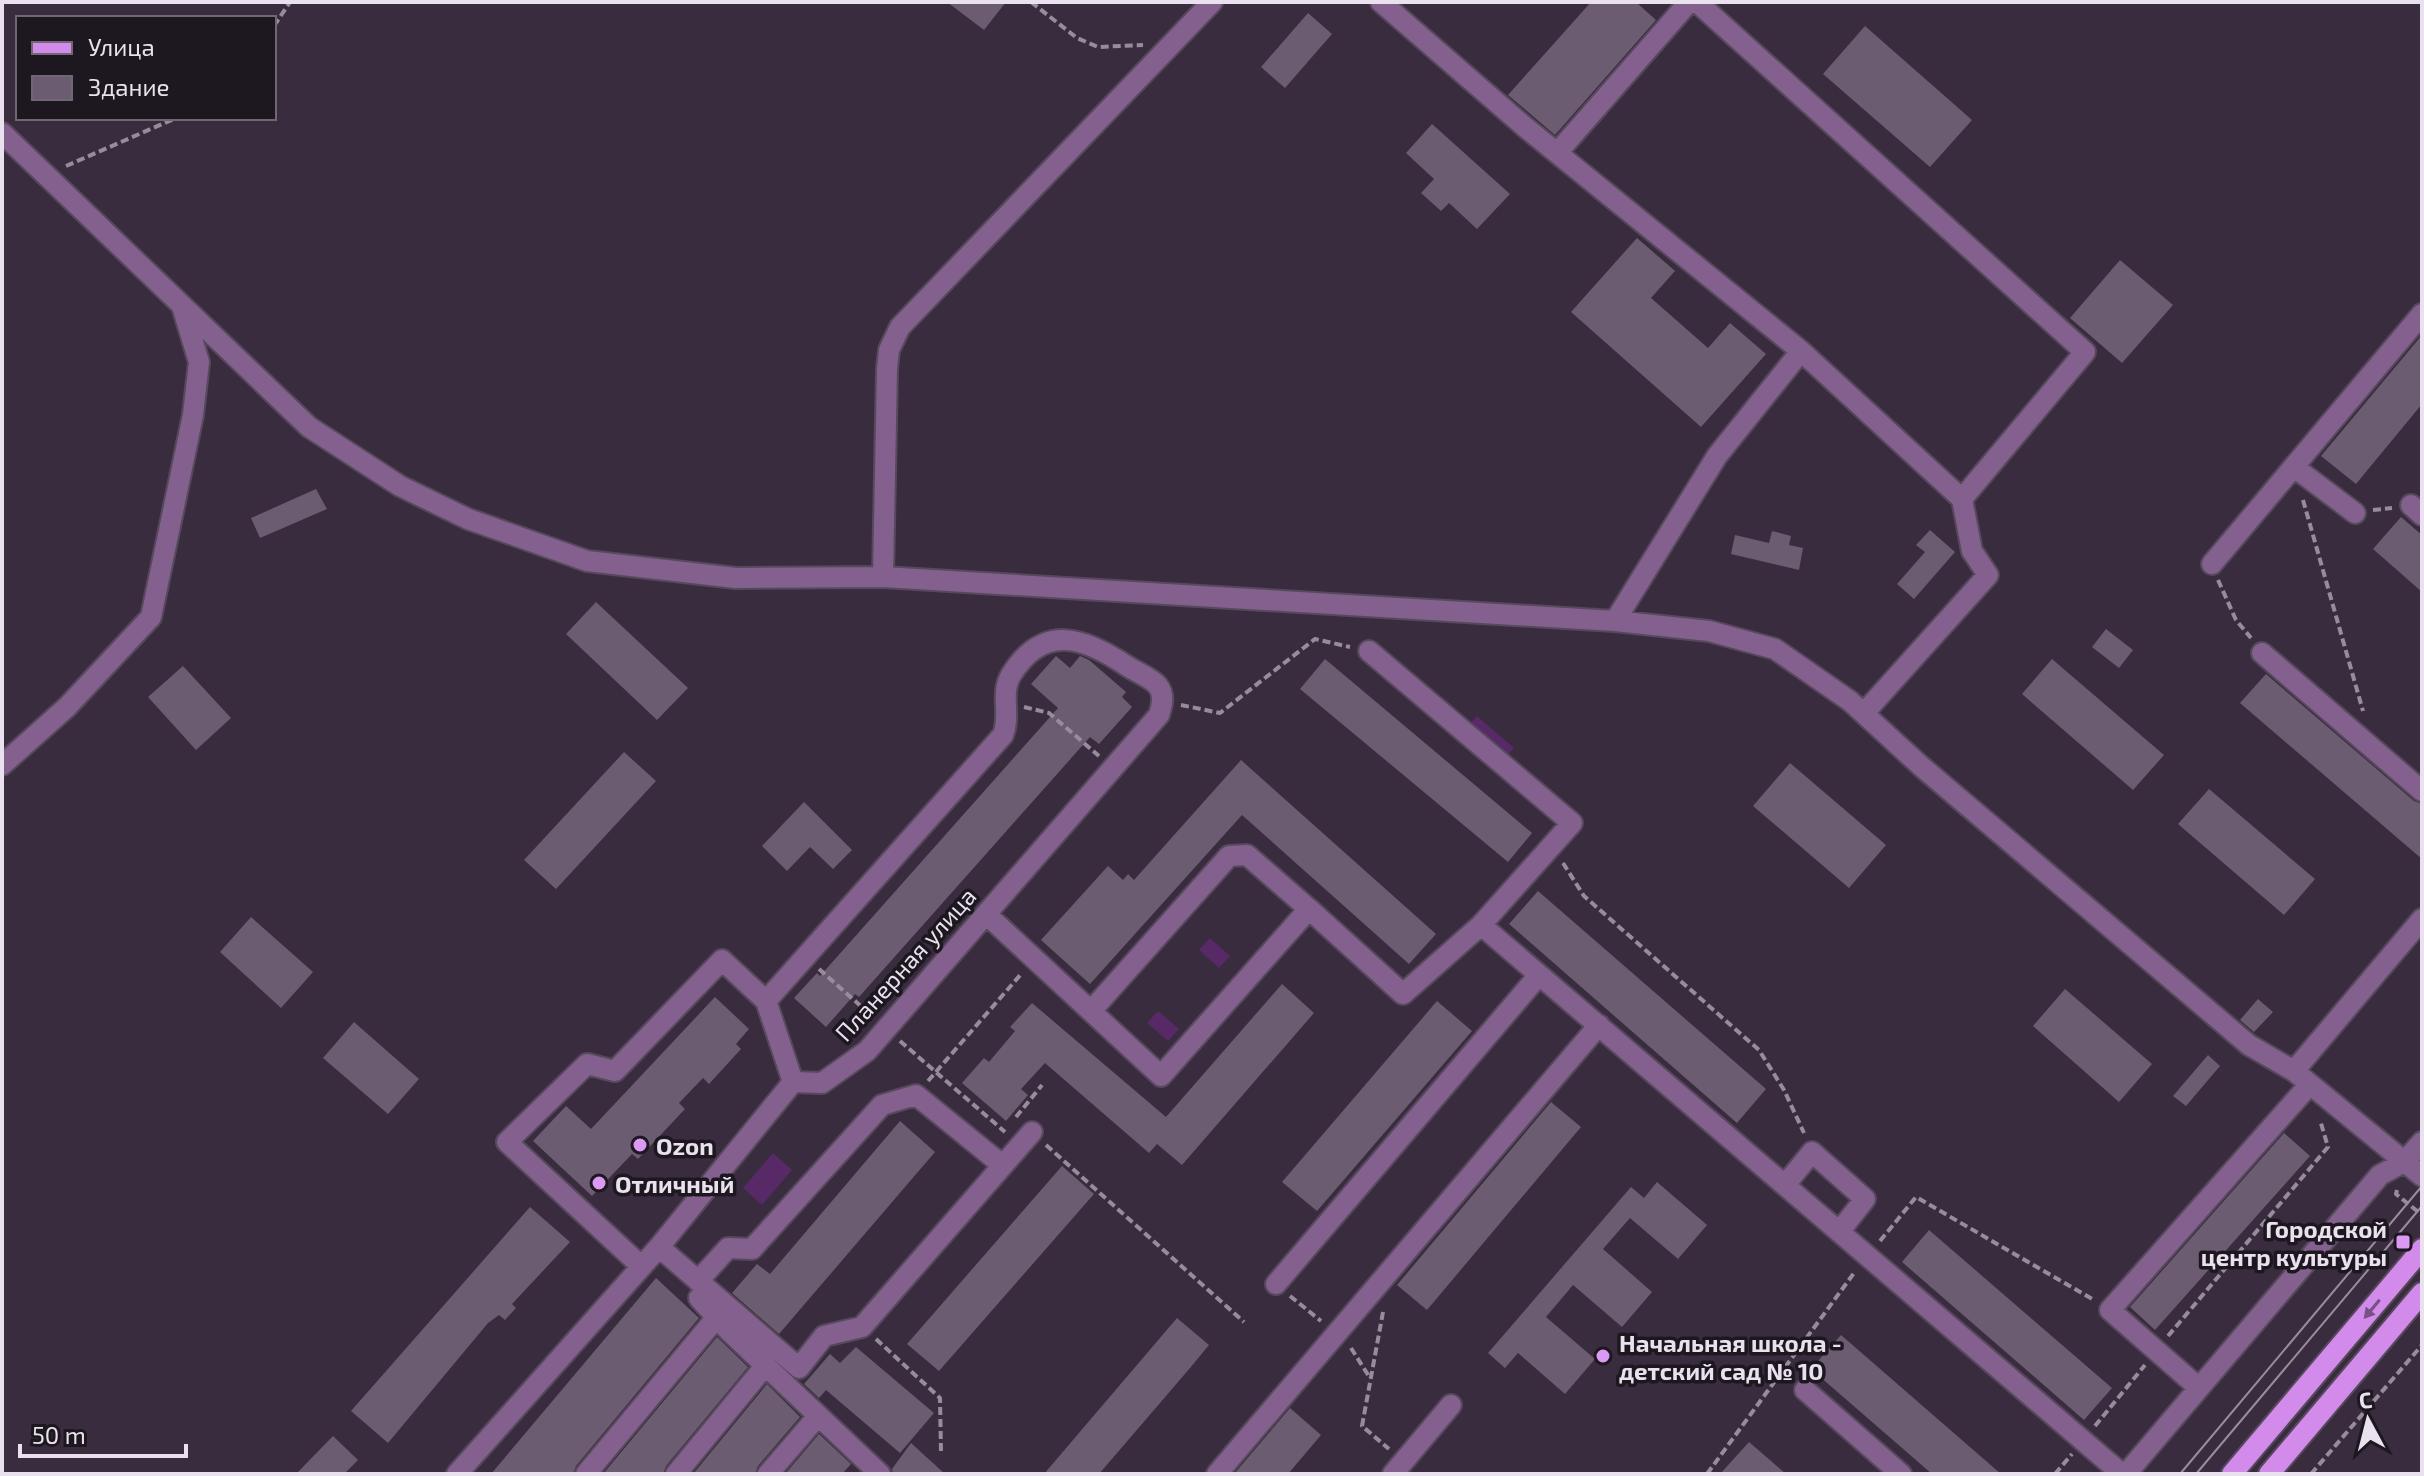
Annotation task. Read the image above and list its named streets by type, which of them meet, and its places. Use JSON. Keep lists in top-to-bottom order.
{
  "streets": {
    "street": ["Планерная улица"]
  },
  "places": {
    "other": ["Ozon", "Отличный", "Начальная школа - детский сад № 10"],
    "transit": ["Городской центр культуры"]
  },
  "legend": ["Улица", "Здание"],
  "scale_bar": "50 m",
  "north": "top"
}
